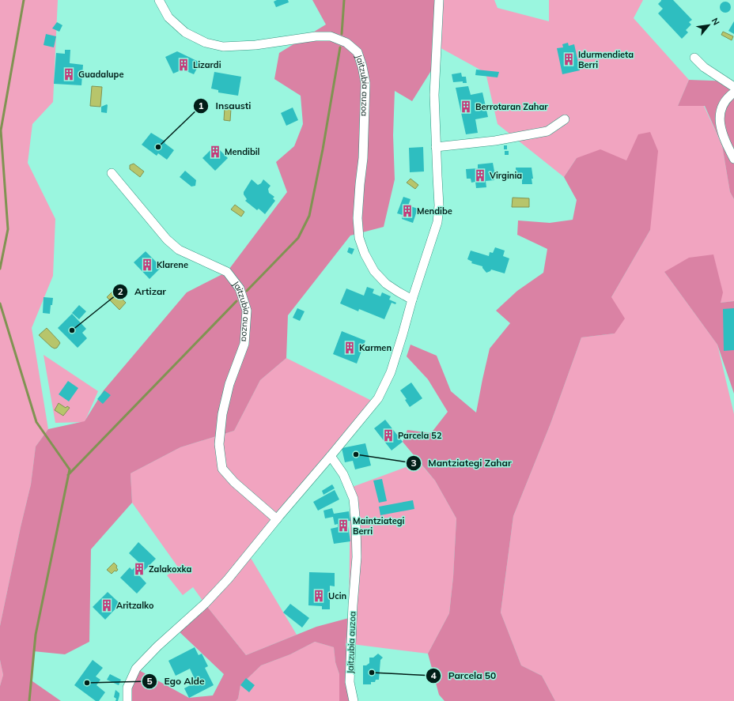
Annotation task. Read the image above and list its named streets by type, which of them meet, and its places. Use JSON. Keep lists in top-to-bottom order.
{
  "streets": {
    "street": ["Jaitzubia auzoa"]
  },
  "places": {
    "building": [
      "Idurmendieta Berri",
      "Lizardi",
      "Guadalupe",
      "Berrotaran Zahar",
      "Mendibil",
      "Virginia",
      "Mendibe",
      "Klarene",
      "Karmen",
      "Parcela 52",
      "Maintziategi Berri",
      "Zalakoxka",
      "Ucin",
      "Aritzalko"
    ],
    "other": [
      "Insausti",
      "Artizar",
      "Mantziategi Zahar",
      "Parcela 50",
      "Ego Alde"
    ]
  },
  "north": "top right"
}
